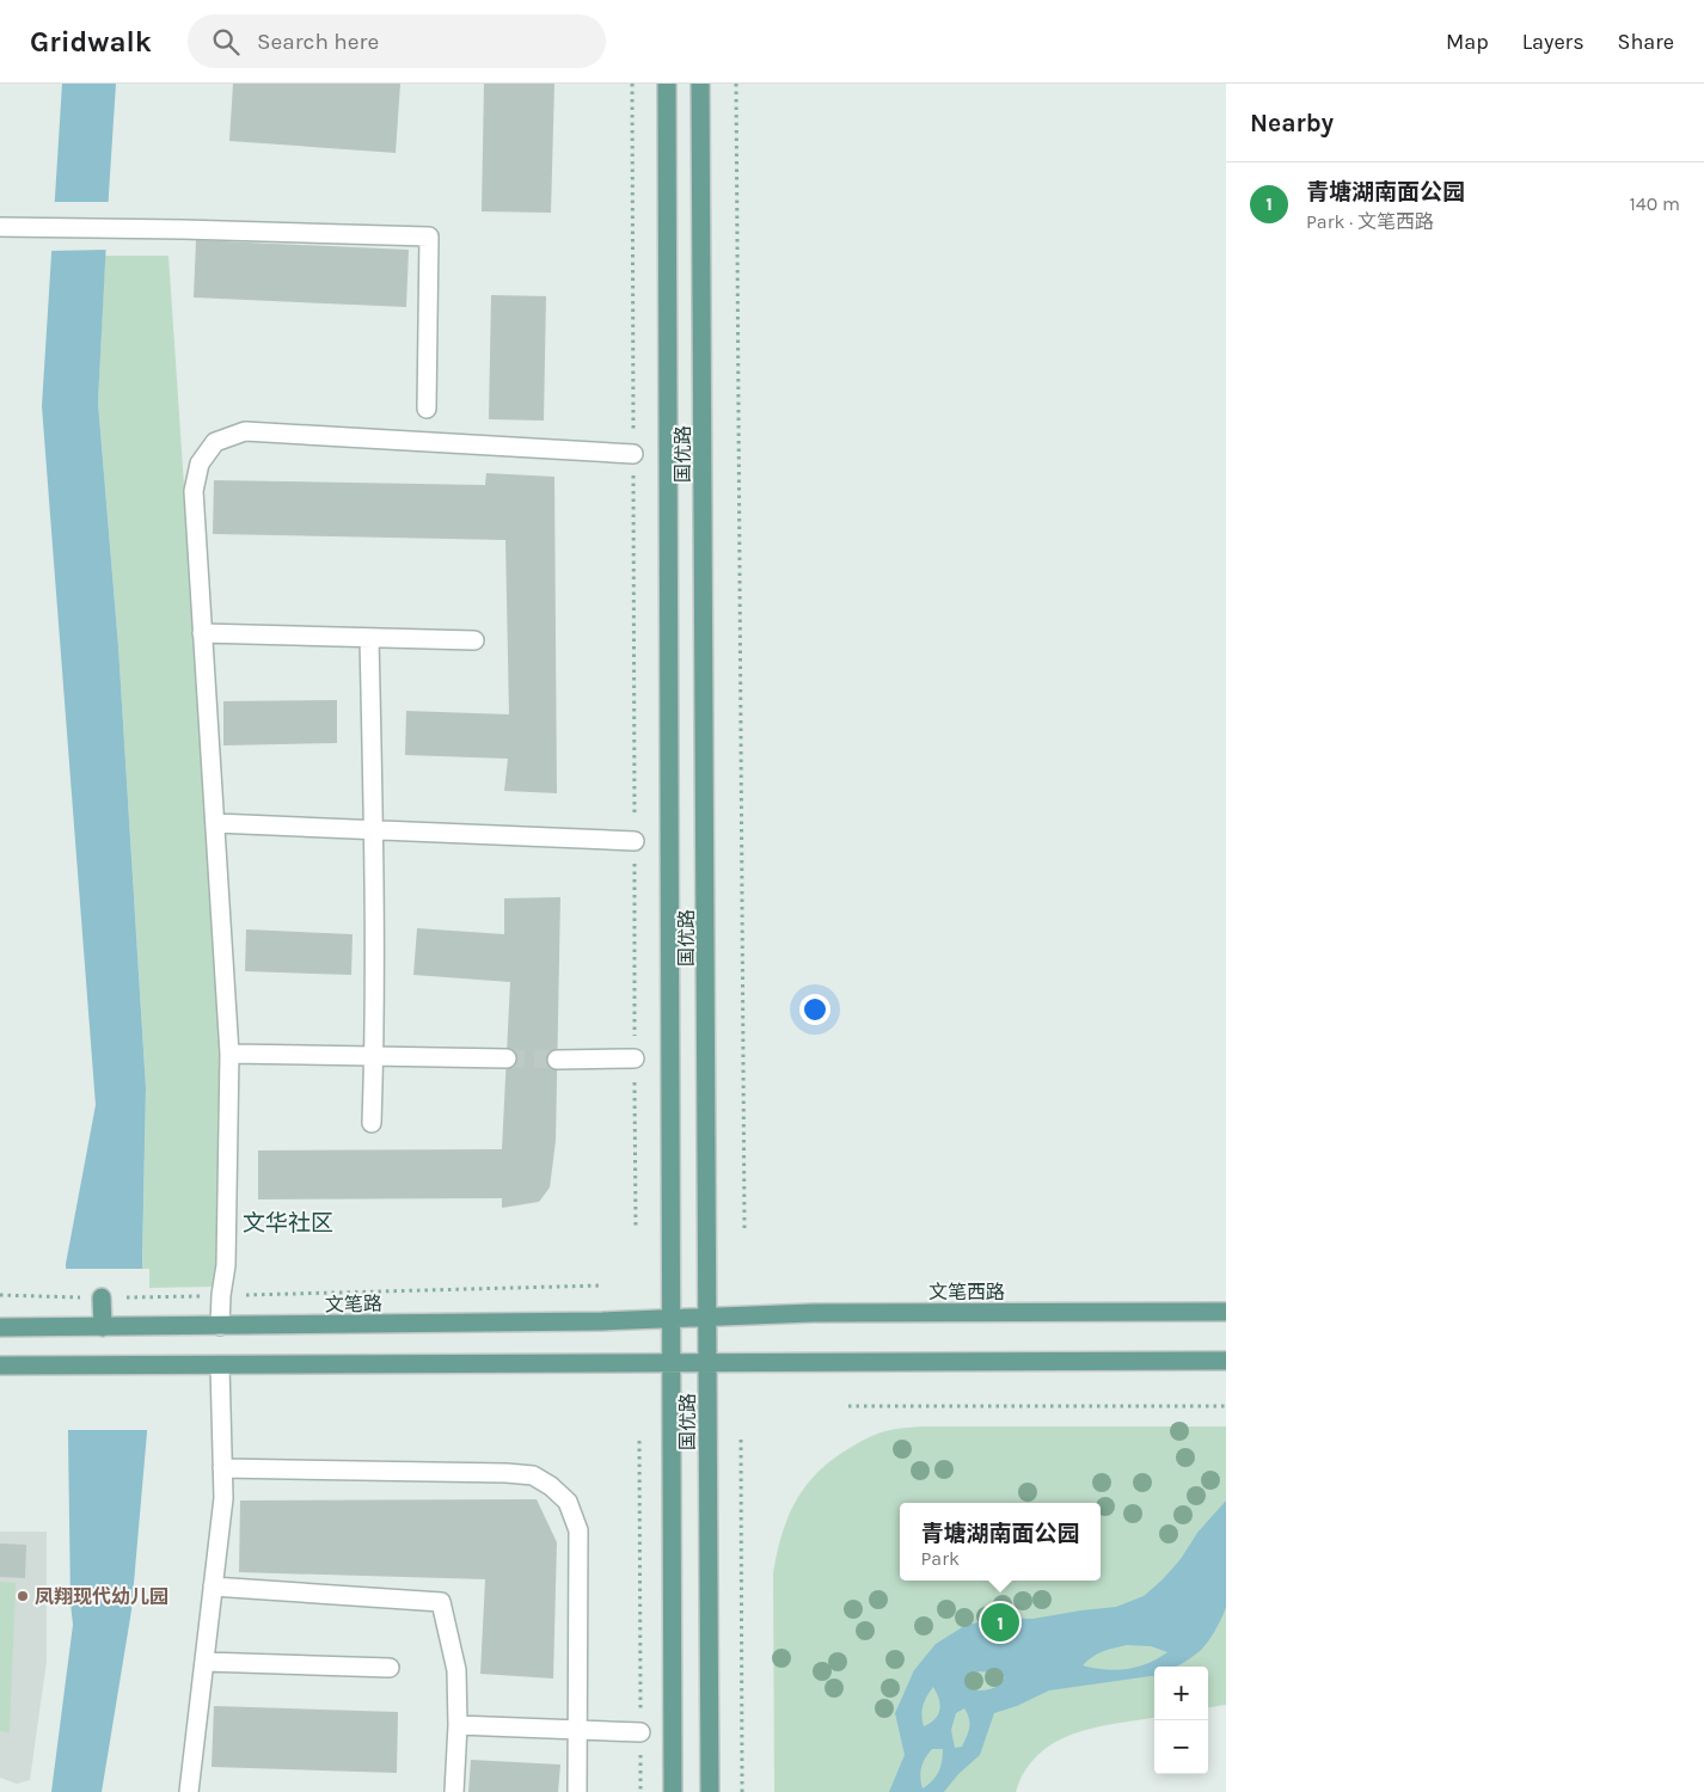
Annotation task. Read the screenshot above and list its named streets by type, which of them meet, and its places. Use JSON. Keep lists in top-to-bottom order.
{
  "streets": {
    "main road": ["国优路", "文笔西路", "文笔路"]
  },
  "crossings": [
    ["国优路", "文笔西路"],
    ["国优路", "文笔路"],
    ["文笔西路", "文笔路"]
  ],
  "districts": ["文华社区"],
  "places": ["凤翔现代幼儿园"],
  "page": {
    "header": "Gridwalk",
    "search": "Search here",
    "nav": ["Map", "Layers", "Share"],
    "heading": "Nearby",
    "list": [
      {
        "mark": "1",
        "name": "青塘湖南面公园",
        "note": "Park · 文笔西路",
        "value": "140 m"
      }
    ],
    "popup": ["青塘湖南面公园", "Park"],
    "pins": "1",
    "map_buttons": ["+", "−"]
  }
}
